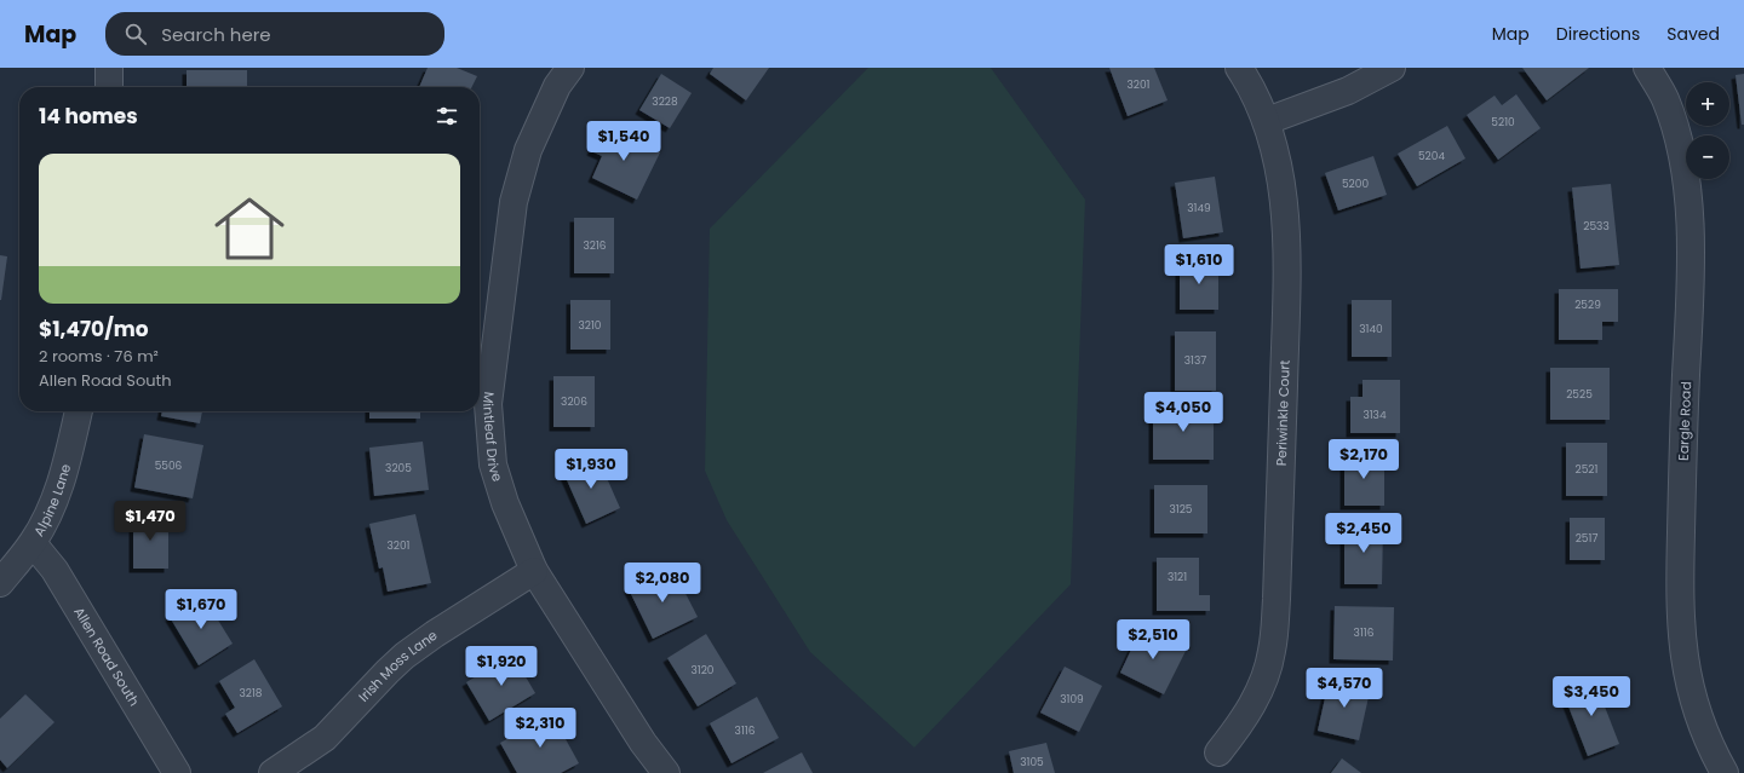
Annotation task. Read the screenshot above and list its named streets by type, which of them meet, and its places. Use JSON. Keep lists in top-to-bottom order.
{
  "streets": {
    "street": [
      "Periwinkle Court",
      "Eargle Road",
      "Mintleaf Drive",
      "Alpine Lane",
      "Allen Road South",
      "Irish Moss Lane"
    ]
  },
  "crossings": [
    ["Mintleaf Drive", "Irish Moss Lane"],
    ["Alpine Lane", "Allen Road South"]
  ],
  "house_numbers": [
    "3201",
    "3228",
    "5210",
    "5204",
    "5200",
    "3149",
    "2533",
    "3216",
    "2529",
    "3210",
    "3140",
    "3137",
    "2525",
    "3206",
    "3134",
    "5506",
    "3205",
    "2521",
    "3125",
    "2517",
    "3201",
    "3121",
    "3116",
    "3120",
    "3218",
    "3109",
    "3116",
    "3105"
  ],
  "page": {
    "header": "Map",
    "search": "Search here",
    "nav": ["Map", "Directions", "Saved"],
    "map_buttons": ["+", "−"],
    "heading": "14 homes",
    "price": [
      "$1,540",
      "$1,610",
      "$4,050",
      "$2,170",
      "$1,930",
      "$1,470",
      "$2,450",
      "$2,080",
      "$1,670",
      "$2,510",
      "$1,920",
      "$4,570",
      "$3,450",
      "$2,310"
    ],
    "list": [
      {
        "name": "$1,470/mo",
        "note": "2 rooms · 76 m² · Allen Road South"
      }
    ]
  }
}
